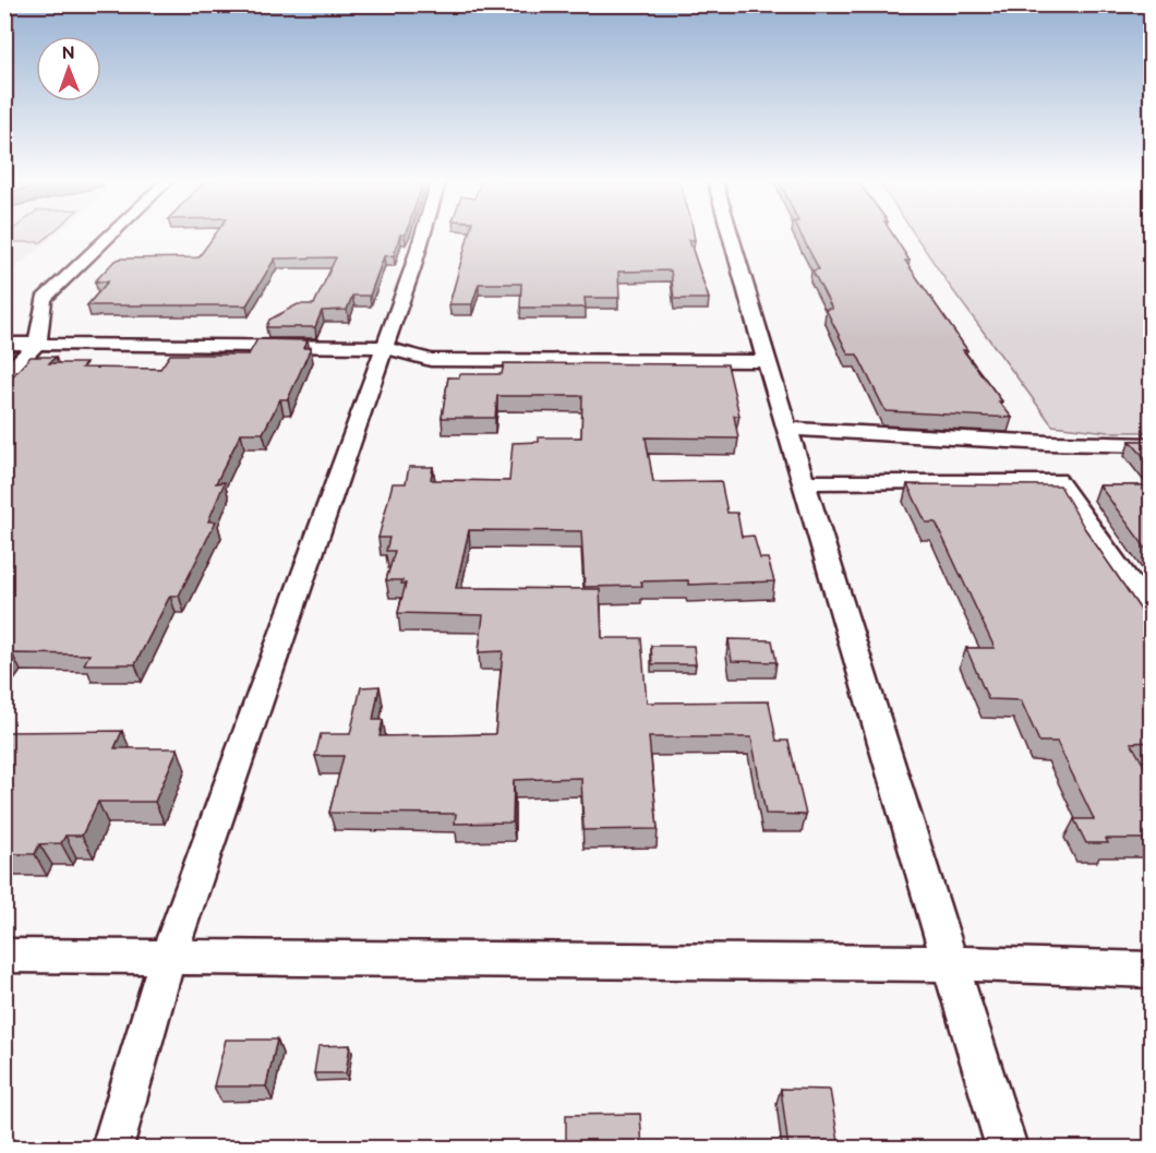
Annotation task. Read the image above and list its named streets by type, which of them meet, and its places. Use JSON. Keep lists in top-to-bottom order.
{
  "north": "top"
}
